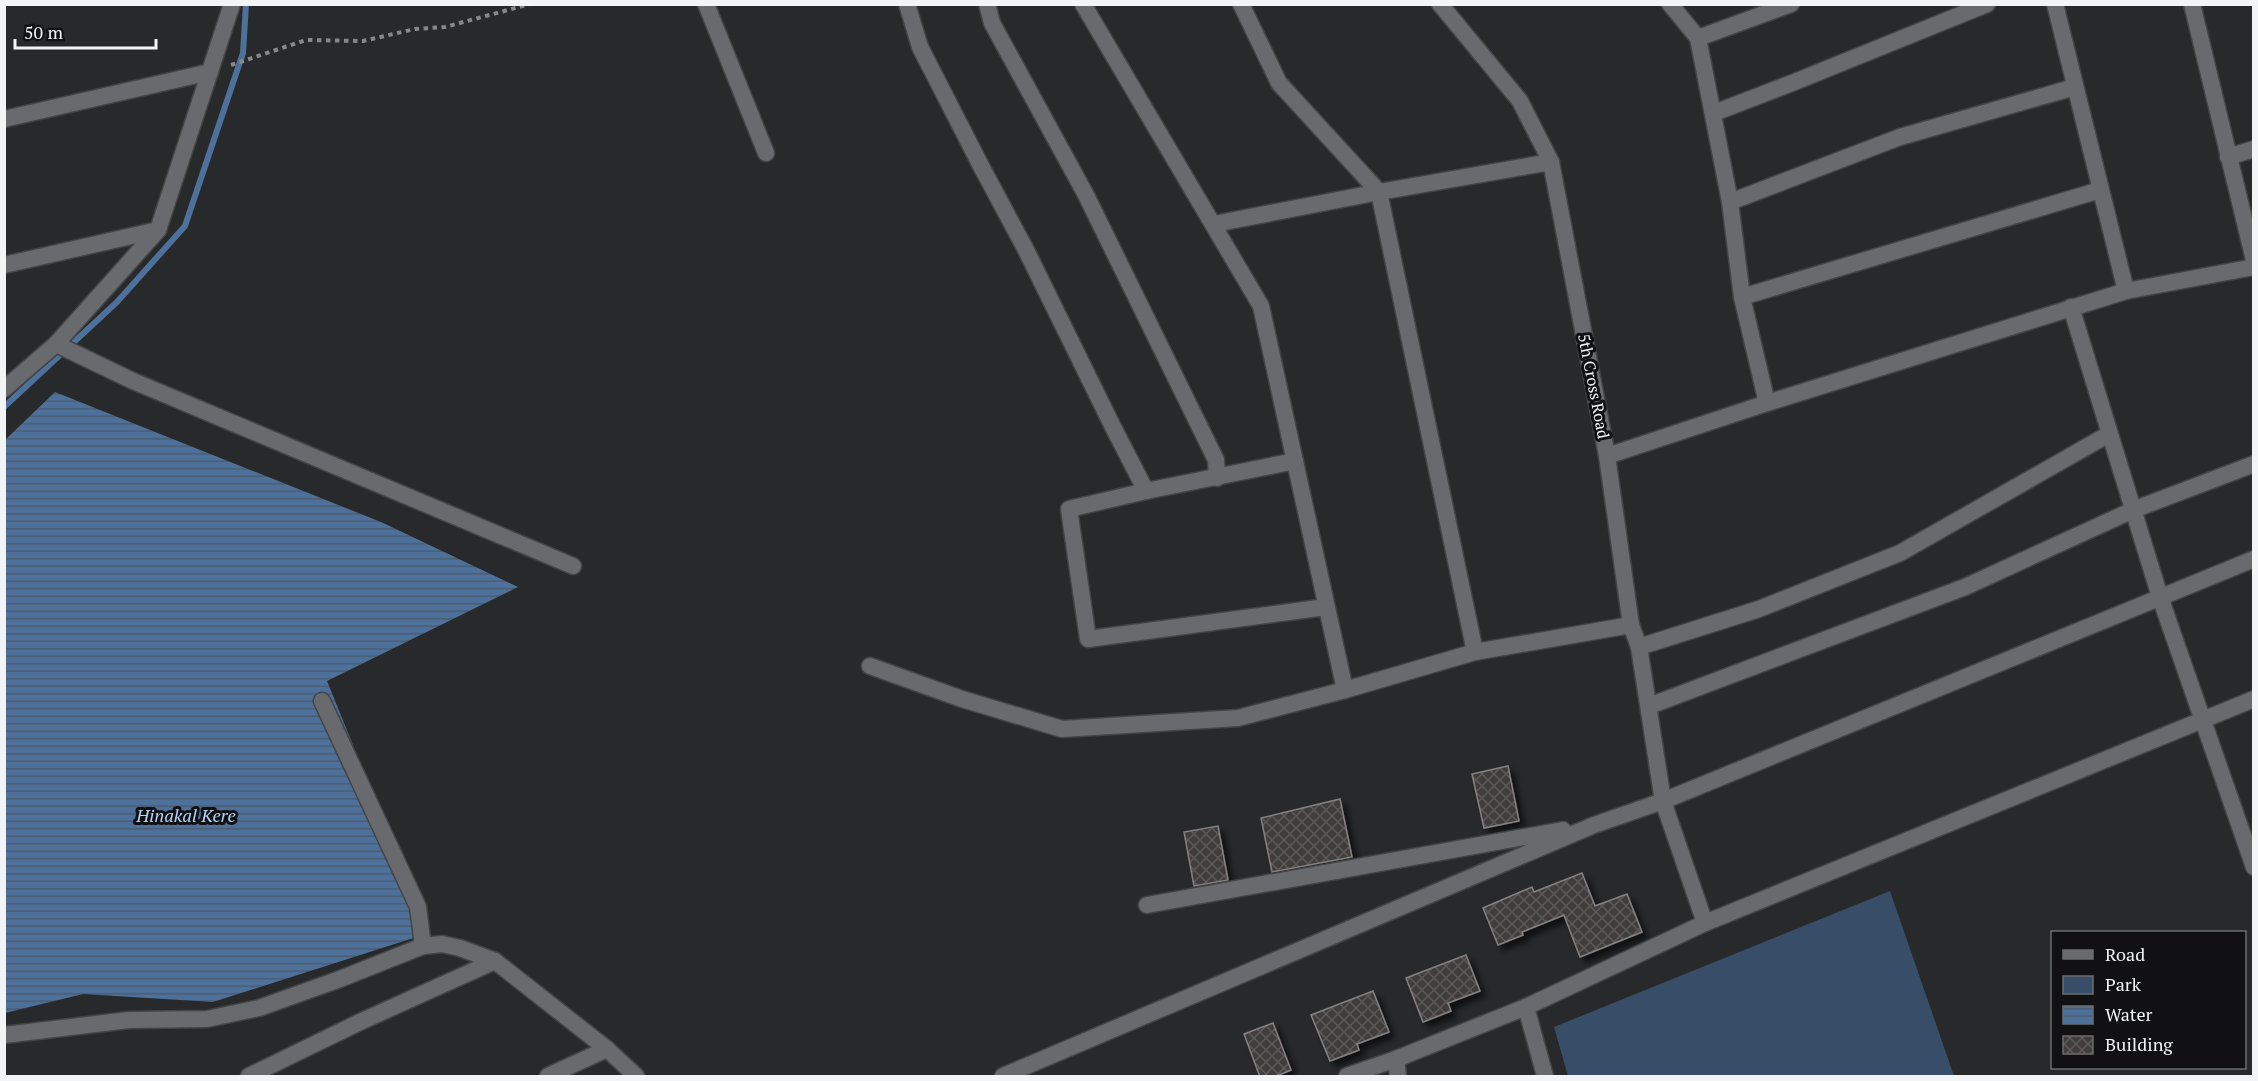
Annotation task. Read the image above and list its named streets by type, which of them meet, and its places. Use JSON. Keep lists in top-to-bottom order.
{
  "streets": {
    "street": ["5th Cross Road"]
  },
  "water": ["Hinakal Kere"],
  "legend": [
    "Road",
    "Park",
    "Water",
    "Building"
  ],
  "scale_bar": "50 m"
}
